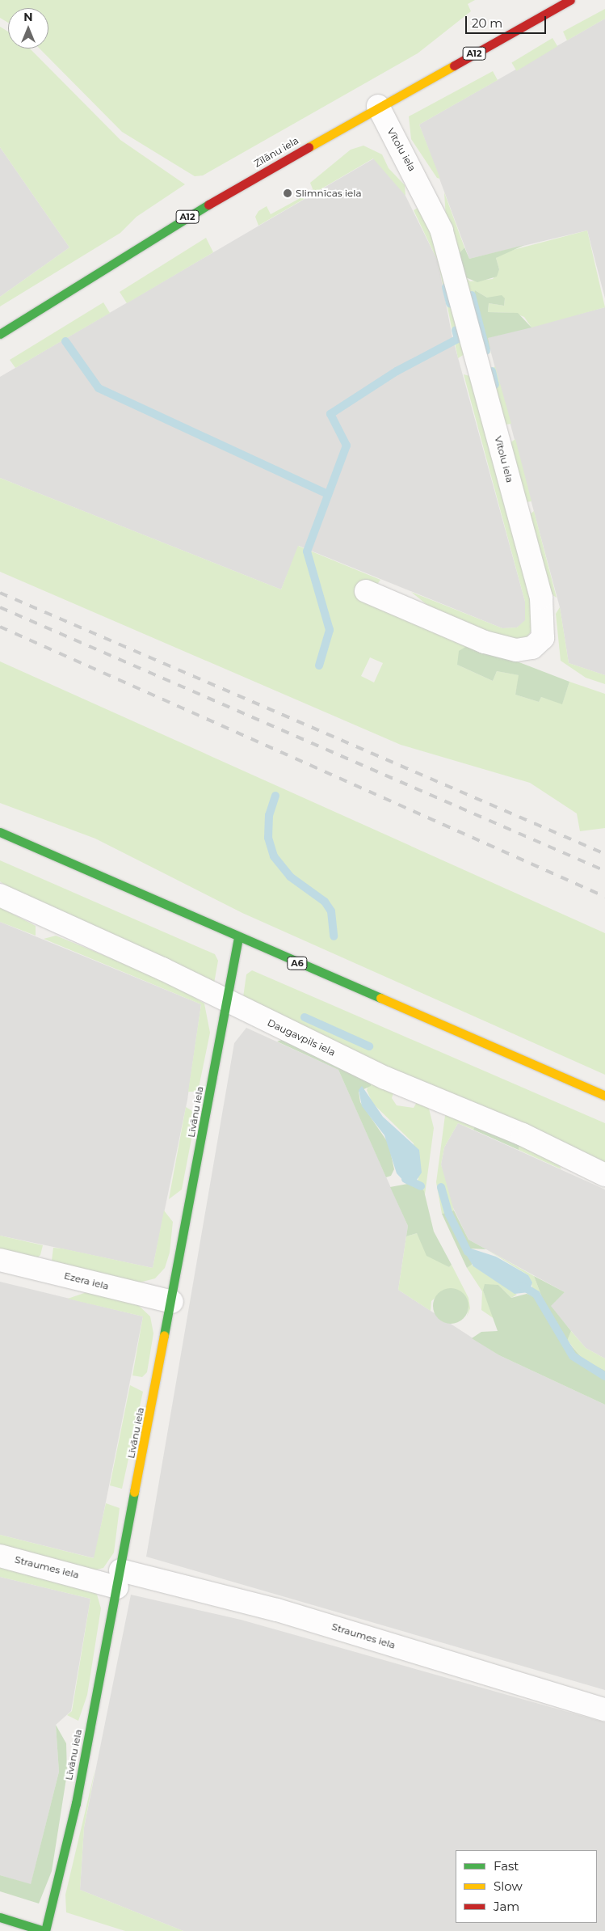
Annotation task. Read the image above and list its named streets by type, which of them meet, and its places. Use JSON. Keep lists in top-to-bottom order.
{
  "streets": {
    "main road": [
      "A12",
      "Zīlānu iela",
      "A6",
      "Līvānu iela"
    ],
    "street": [
      "Vītolu iela",
      "Daugavpils iela",
      "Ezera iela",
      "Straumes iela"
    ]
  },
  "crossings": [
    ["Vītolu iela", "Zīlānu iela"],
    ["A6", "Līvānu iela"],
    ["Daugavpils iela", "Līvānu iela"],
    ["Līvānu iela", "Ezera iela"],
    ["Līvānu iela", "Straumes iela"]
  ],
  "places": ["Slimnīcas iela"],
  "legend": ["Fast", "Slow", "Jam"],
  "scale_bar": "20 m",
  "north": "top"
}
